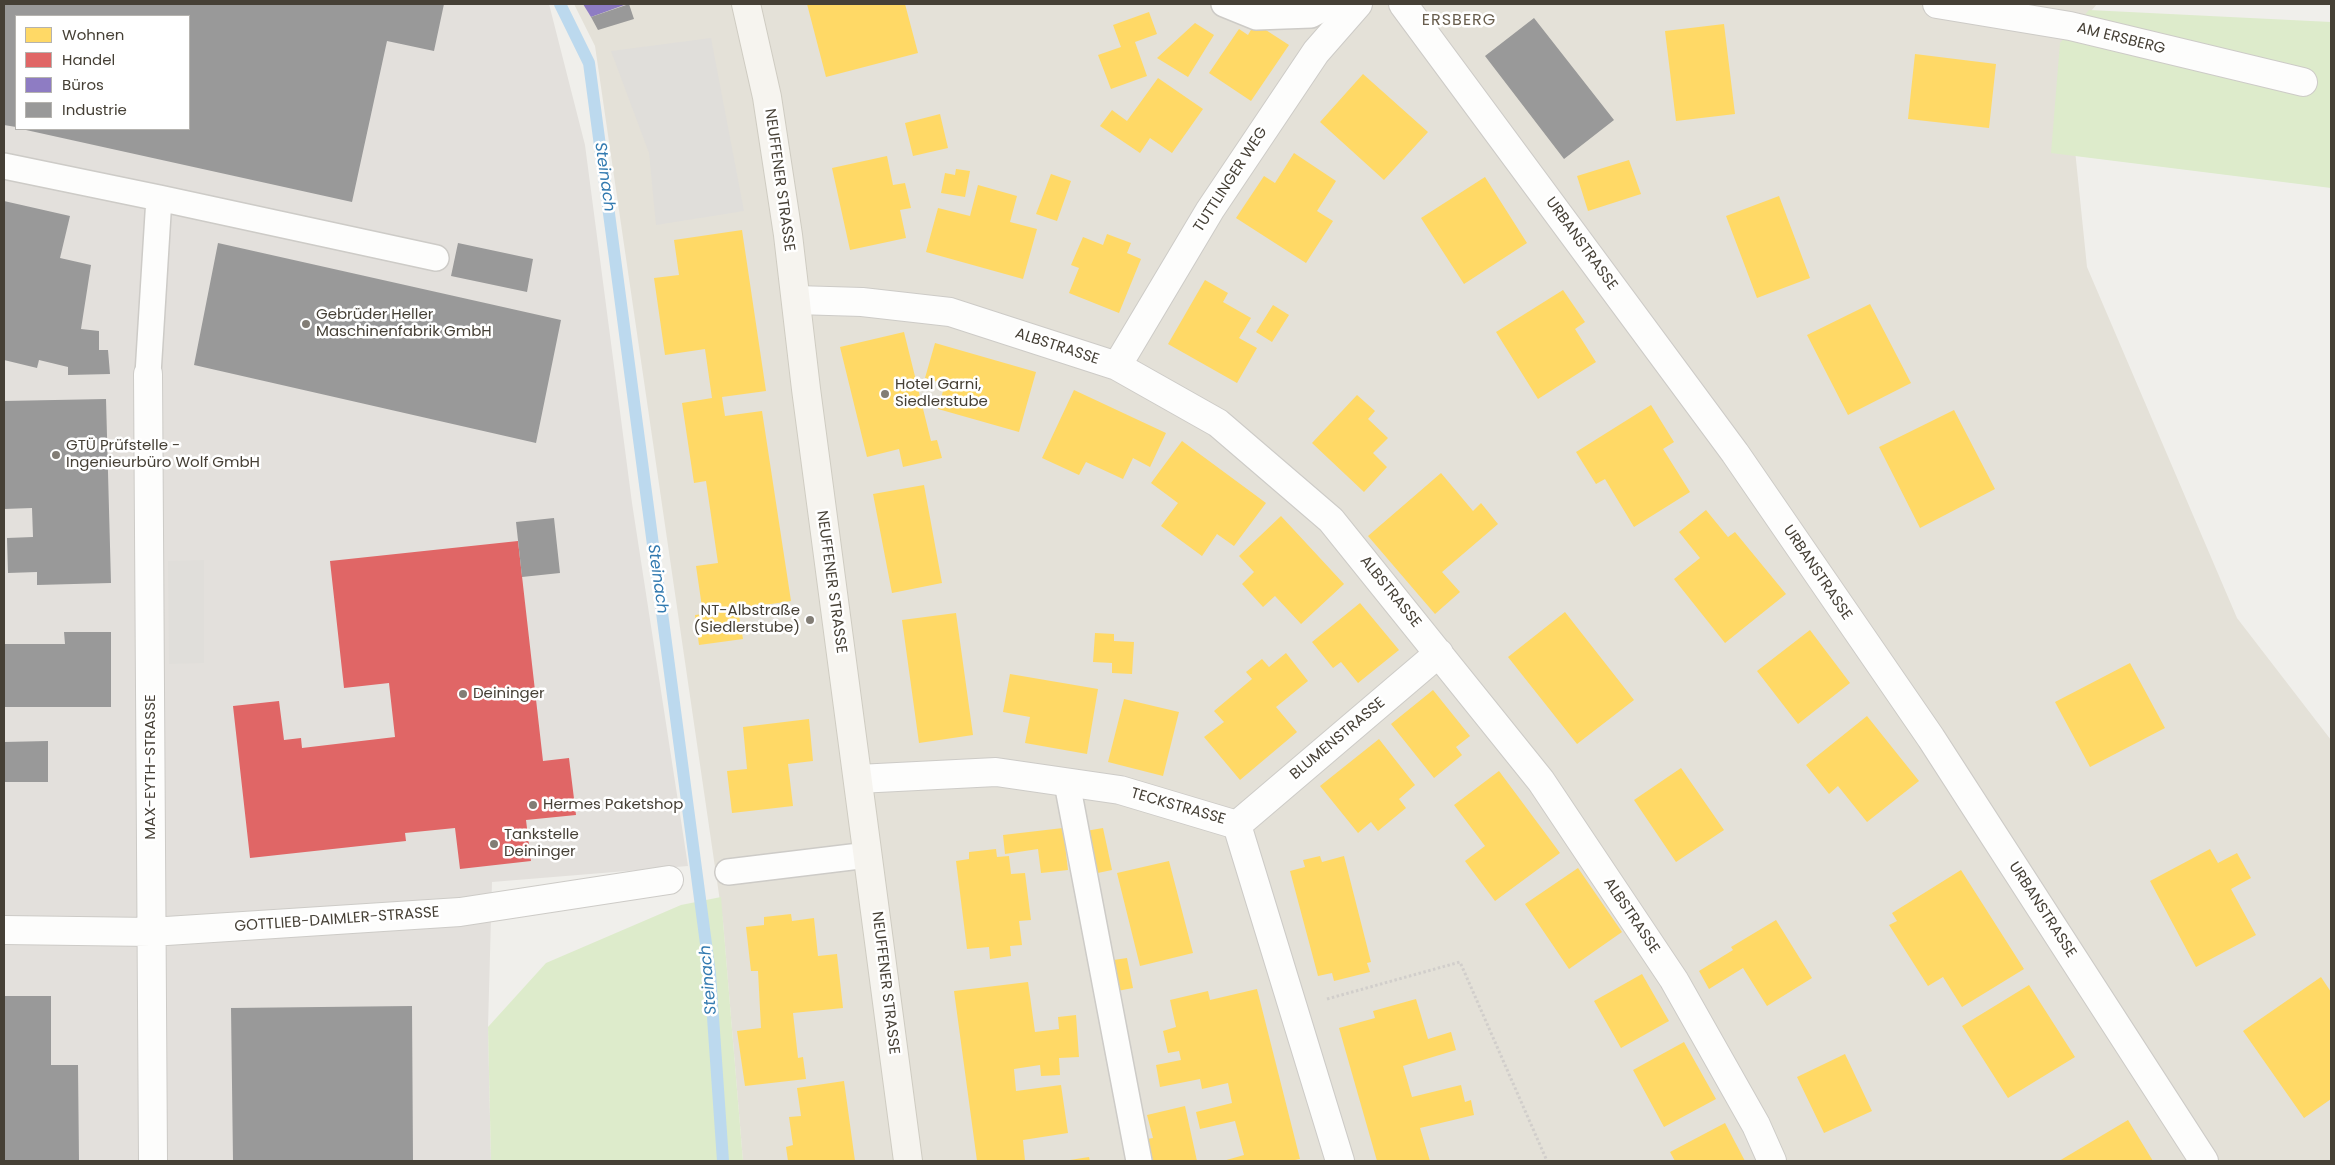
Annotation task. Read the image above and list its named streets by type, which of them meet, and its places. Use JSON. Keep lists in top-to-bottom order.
{
  "streets": {
    "main road": ["NEUFFENER STRASSE"],
    "street": [
      "AM ERSBERG",
      "TUTTLINGER WEG",
      "URBANSTRASSE",
      "ALBSTRASSE",
      "BLUMENSTRASSE",
      "MAX-EYTH-STRASSE",
      "TECKSTRASSE",
      "GOTTLIEB-DAIMLER-STRASSE"
    ]
  },
  "crossings": [
    ["NEUFFENER STRASSE", "ALBSTRASSE"],
    ["NEUFFENER STRASSE", "TECKSTRASSE"],
    ["TUTTLINGER WEG", "ALBSTRASSE"],
    ["ALBSTRASSE", "BLUMENSTRASSE"],
    ["BLUMENSTRASSE", "TECKSTRASSE"],
    ["MAX-EYTH-STRASSE", "GOTTLIEB-DAIMLER-STRASSE"]
  ],
  "districts": ["ERSBERG"],
  "water": ["Steinach"],
  "places": [
    "Gebrüder Heller Maschinenfabrik GmbH",
    "Hotel Garni, Siedlerstube",
    "GTÜ Prüfstelle - Ingenieurbüro Wolf GmbH",
    "NT-Albstraße (Siedlerstube)",
    "Deininger",
    "Hermes Paketshop",
    "Tankstelle Deininger"
  ],
  "legend": [
    "Wohnen",
    "Handel",
    "Büros",
    "Industrie"
  ]
}
